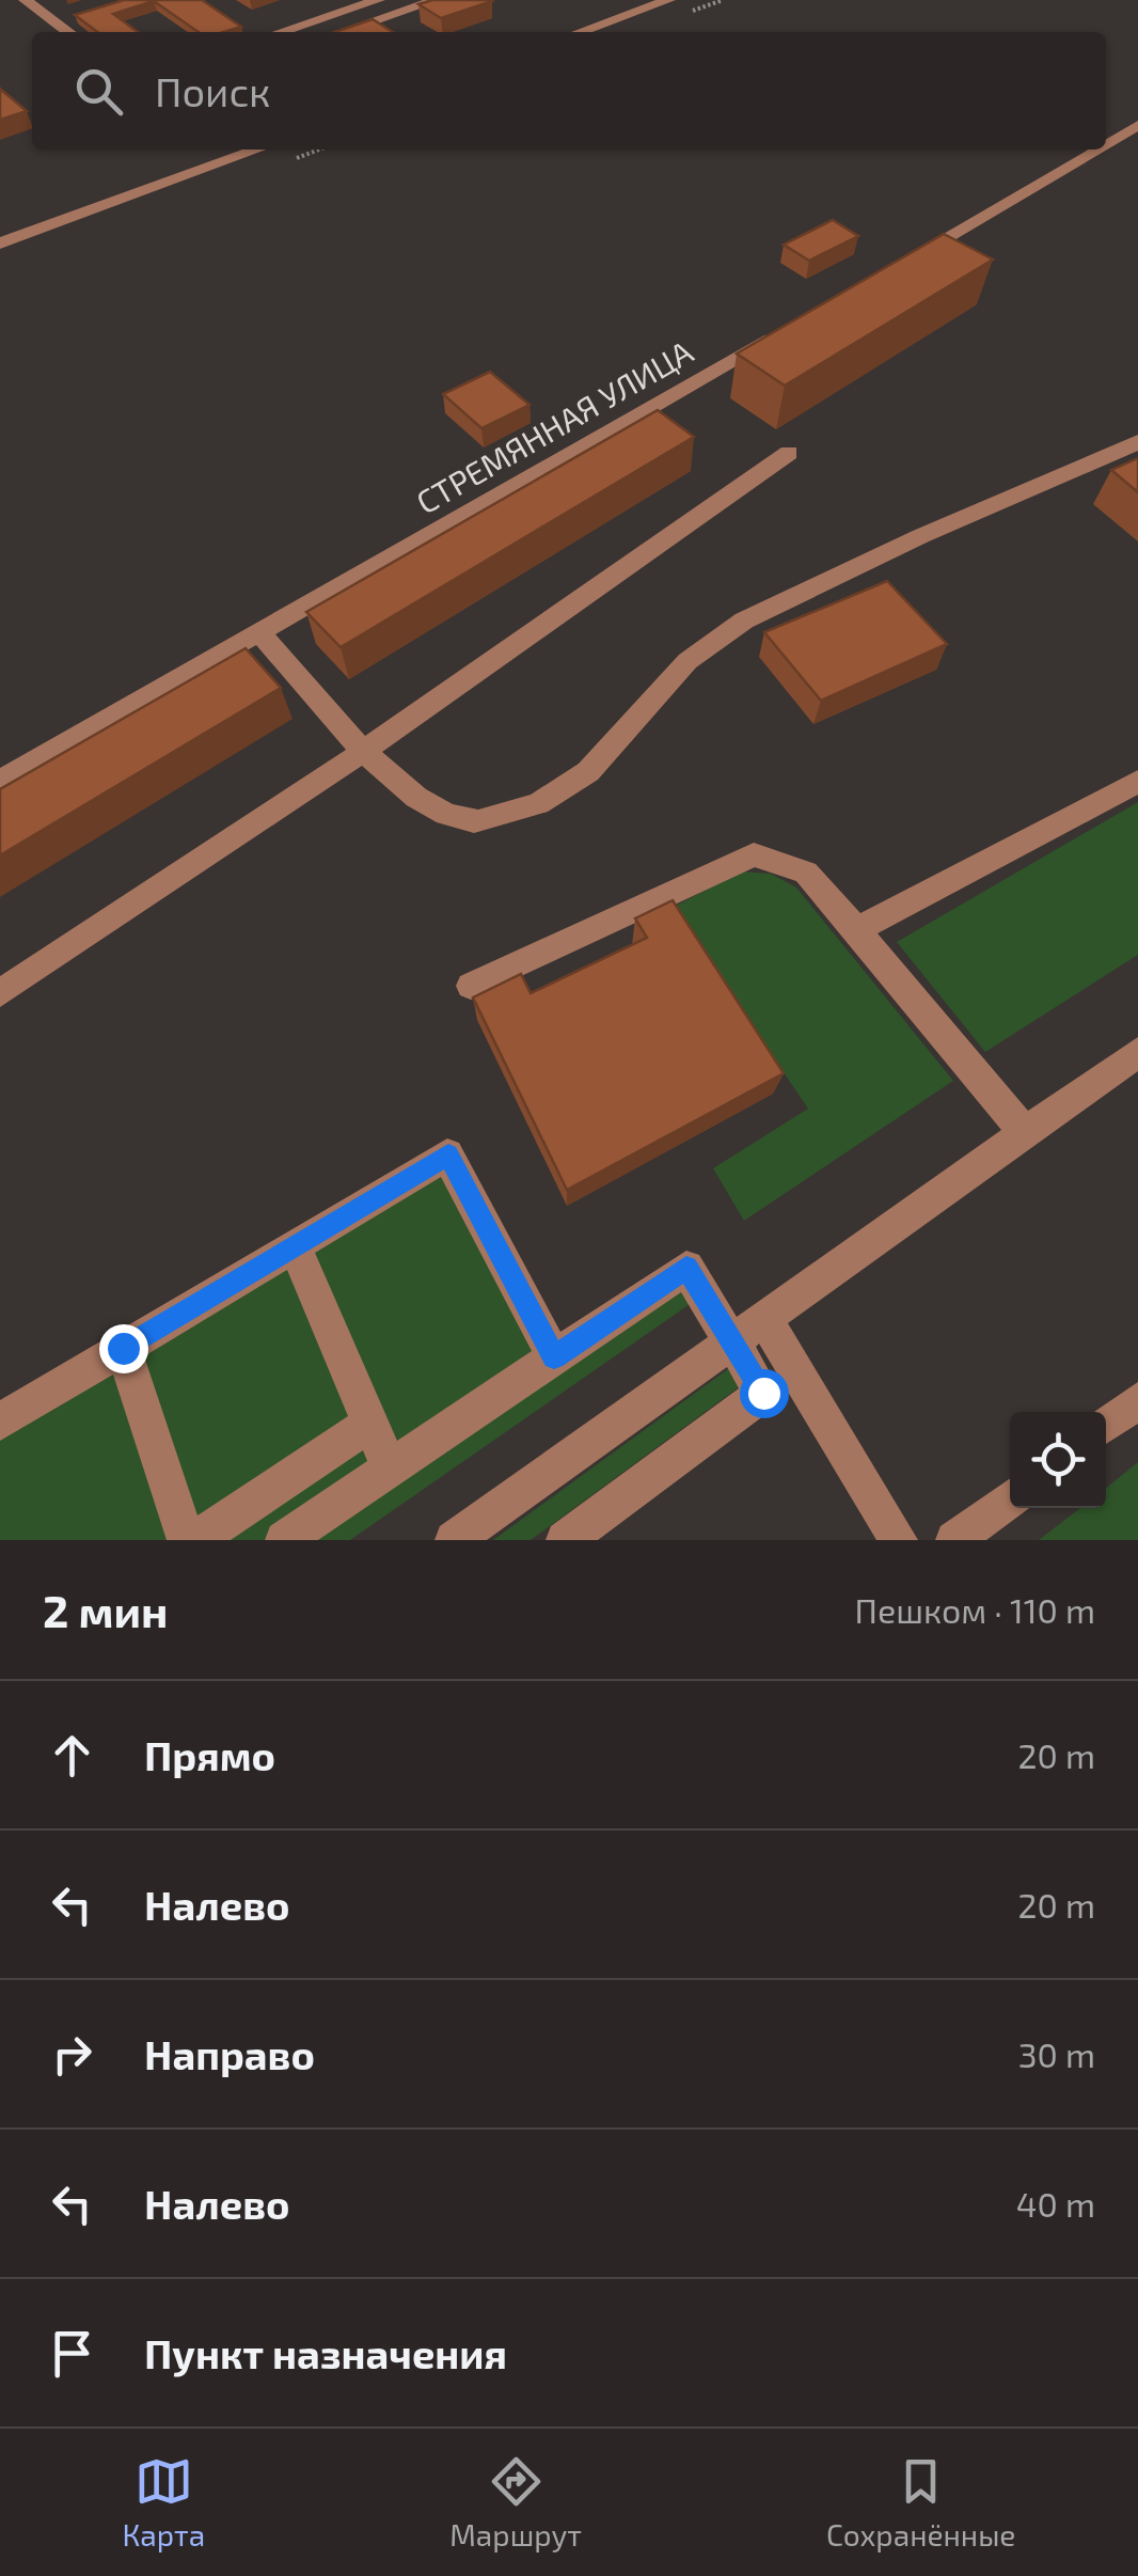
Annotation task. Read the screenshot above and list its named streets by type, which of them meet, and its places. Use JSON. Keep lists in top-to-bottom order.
{
  "streets": {
    "street": ["СТРЕМЯННАЯ УЛИЦА"]
  },
  "page": {
    "search": "Поиск",
    "heading": ["2 мин", "Пешком · 110 m"],
    "list": [
      ["Прямо", "20 m"],
      ["Налево", "20 m"],
      ["Направо", "30 m"],
      ["Налево", "40 m"],
      "Пункт назначения"
    ],
    "nav": ["Карта", "Маршрут", "Сохранённые"]
  }
}
